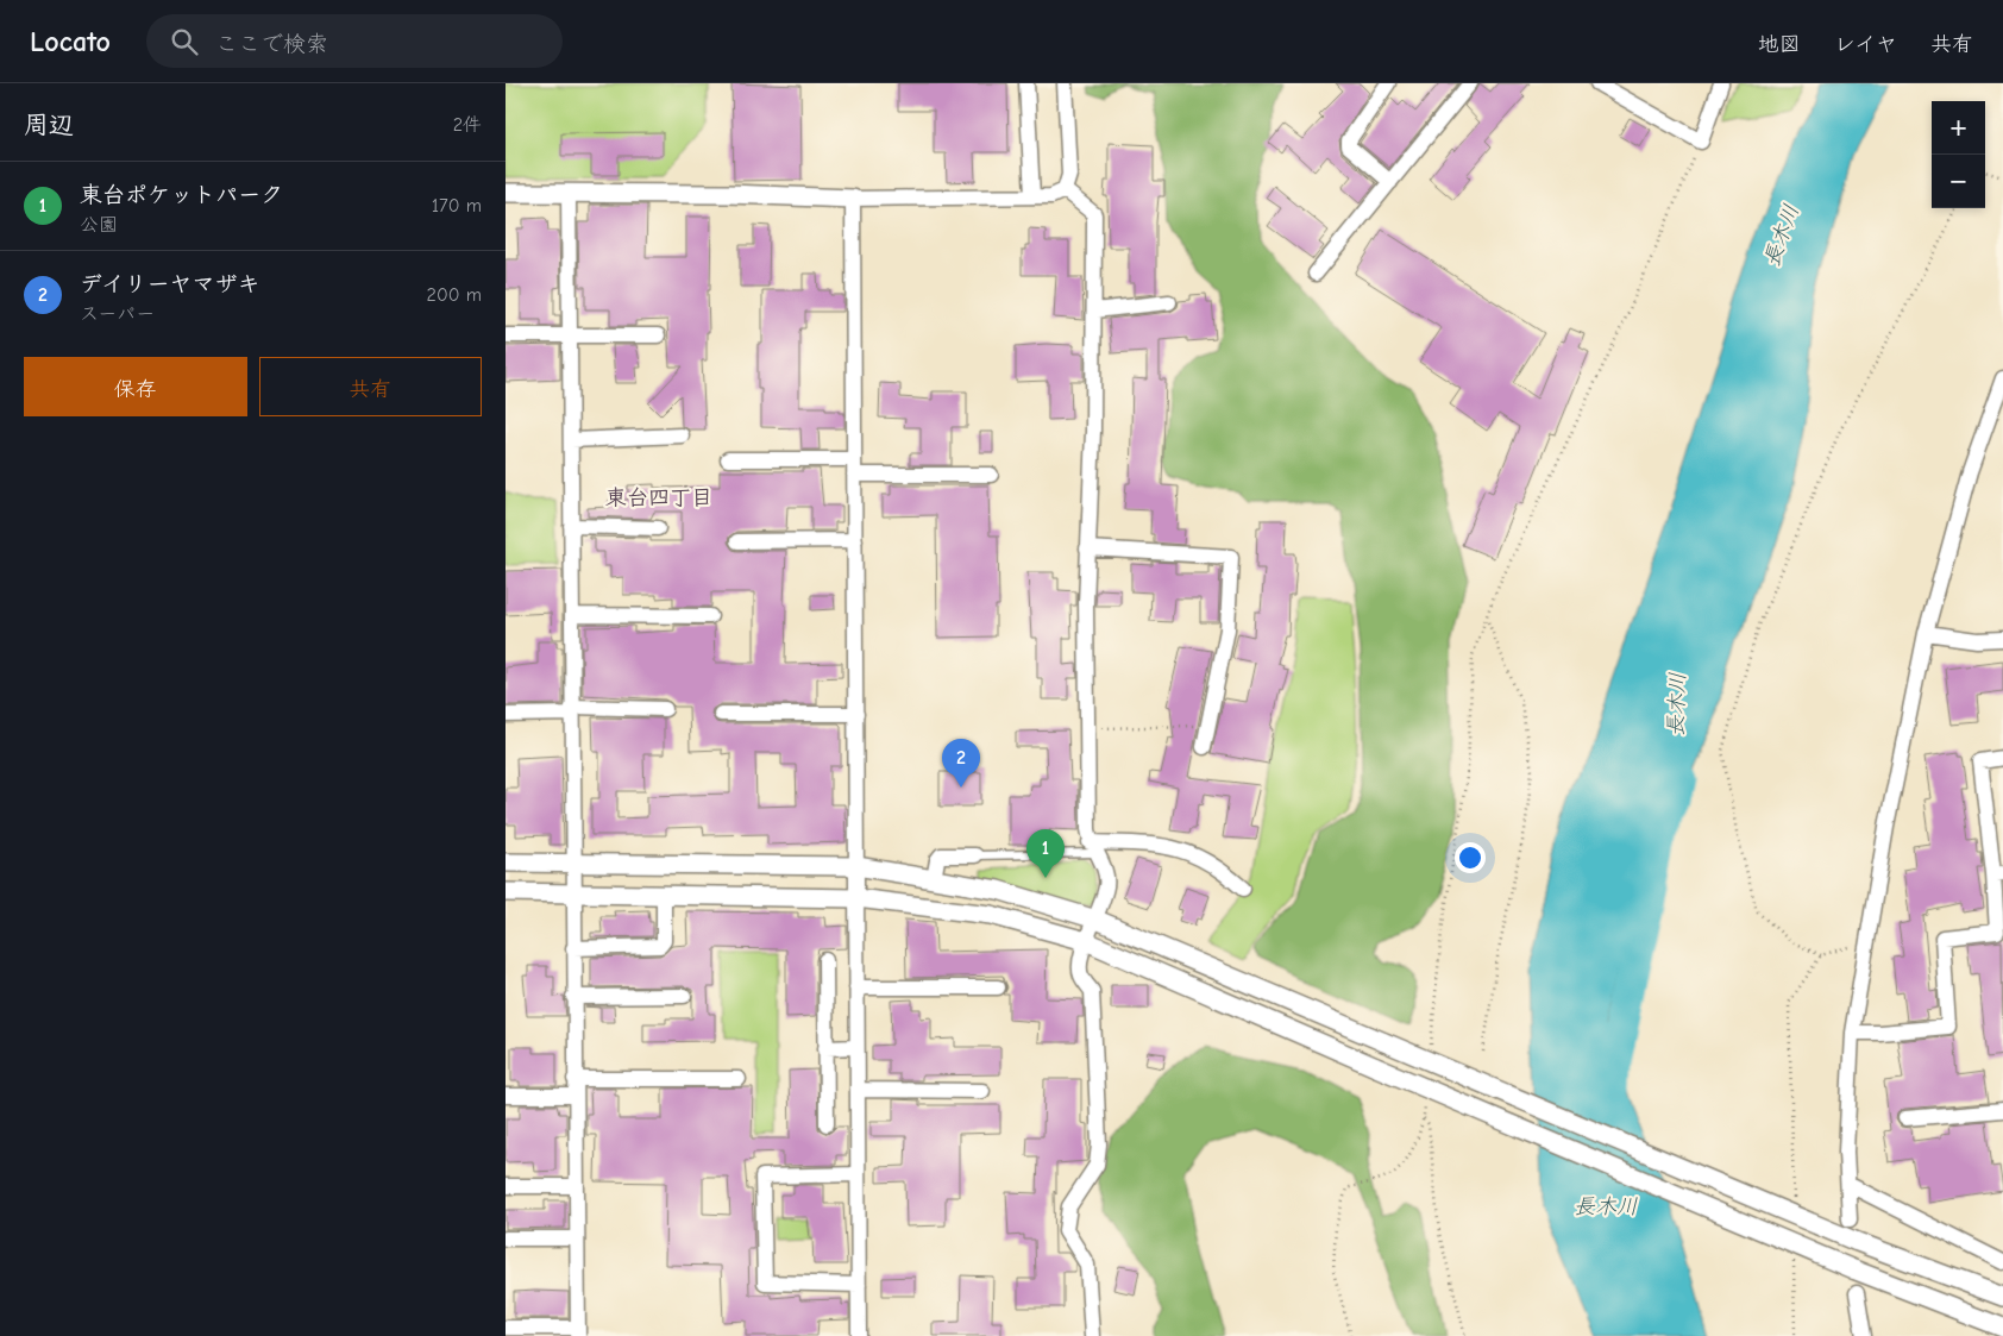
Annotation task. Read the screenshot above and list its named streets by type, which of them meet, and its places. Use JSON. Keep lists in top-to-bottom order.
{
  "districts": ["東台四丁目"],
  "water": ["長木川"],
  "page": {
    "header": "Locato",
    "search": "ここで検索",
    "nav": ["地図", "レイヤ", "共有"],
    "heading": ["周辺", "2件"],
    "map_buttons": ["+", "−"],
    "list": [
      {
        "mark": "1",
        "name": "東台ポケットパーク",
        "note": "公園",
        "value": "170 m"
      },
      {
        "mark": "2",
        "name": "デイリーヤマザキ",
        "note": "スーパー",
        "value": "200 m"
      }
    ],
    "buttons": ["保存", "共有"],
    "pins": ["2", "1"]
  }
}
